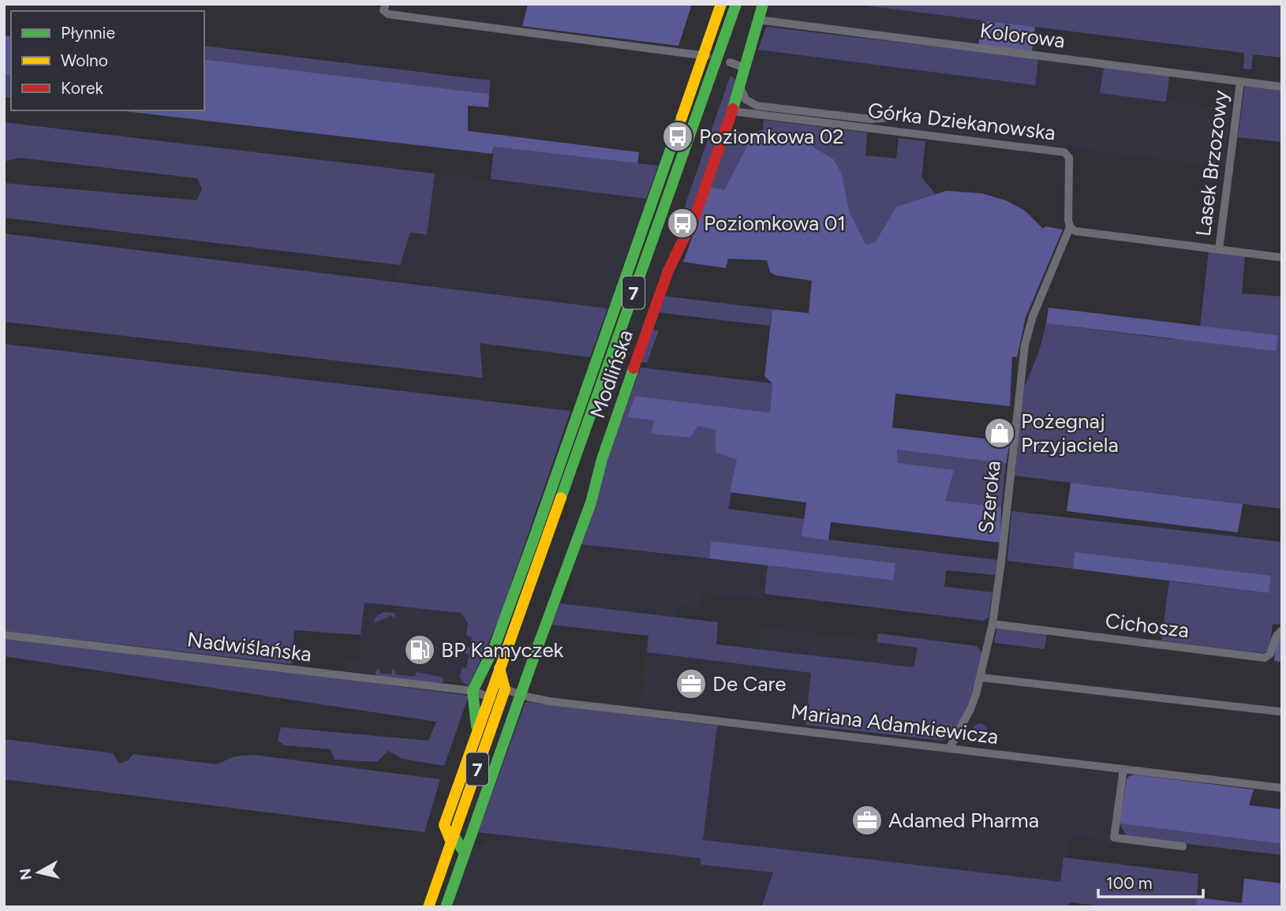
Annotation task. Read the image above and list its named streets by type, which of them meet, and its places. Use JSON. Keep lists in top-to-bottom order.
{
  "streets": {
    "main road": ["7", "Modlińska"],
    "street": [
      "Kolorowa",
      "Górka Dziekanowska",
      "Lasek Brzozowy",
      "Szeroka",
      "Cichosza",
      "Nadwiślańska",
      "Mariana Adamkiewicza"
    ]
  },
  "crossings": [
    ["Kolorowa", "Lasek Brzozowy"],
    ["Kolorowa", "Modlińska"],
    ["Górka Dziekanowska", "Modlińska"],
    ["Górka Dziekanowska", "Szeroka"],
    ["7", "Nadwiślańska"],
    ["7", "Mariana Adamkiewicza"],
    ["Modlińska", "Mariana Adamkiewicza"],
    ["Szeroka", "Cichosza"],
    ["Szeroka", "Mariana Adamkiewicza"]
  ],
  "places": {
    "bus stop": ["Poziomkowa 02", "Poziomkowa 01"],
    "shop": ["Pożegnaj Przyjaciela"],
    "fuel station": ["BP Kamyczek"],
    "office": ["De Care", "Adamed Pharma"]
  },
  "legend": ["Płynnie", "Wolno", "Korek"],
  "scale_bar": "100 m",
  "north": "left"
}
